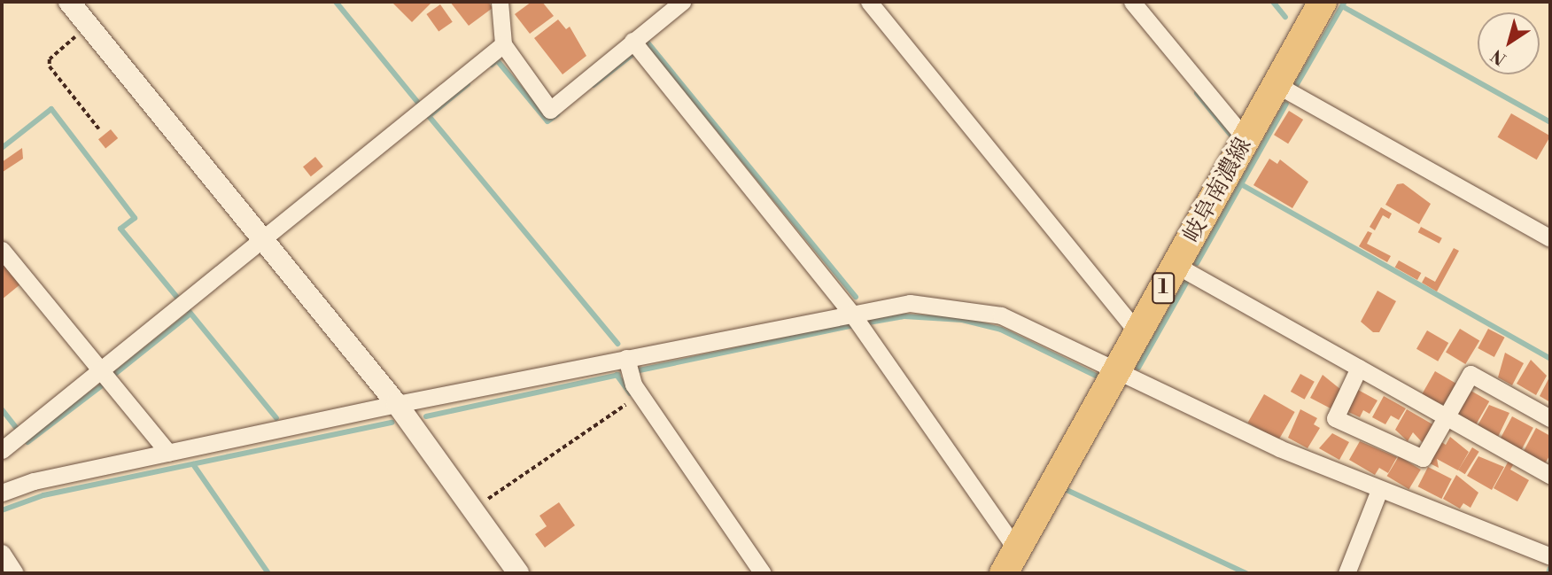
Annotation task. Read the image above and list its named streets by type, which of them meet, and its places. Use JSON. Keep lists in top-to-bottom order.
{
  "streets": {
    "main road": ["岐阜南濃線", "1"]
  },
  "north": "bottom left"
}
